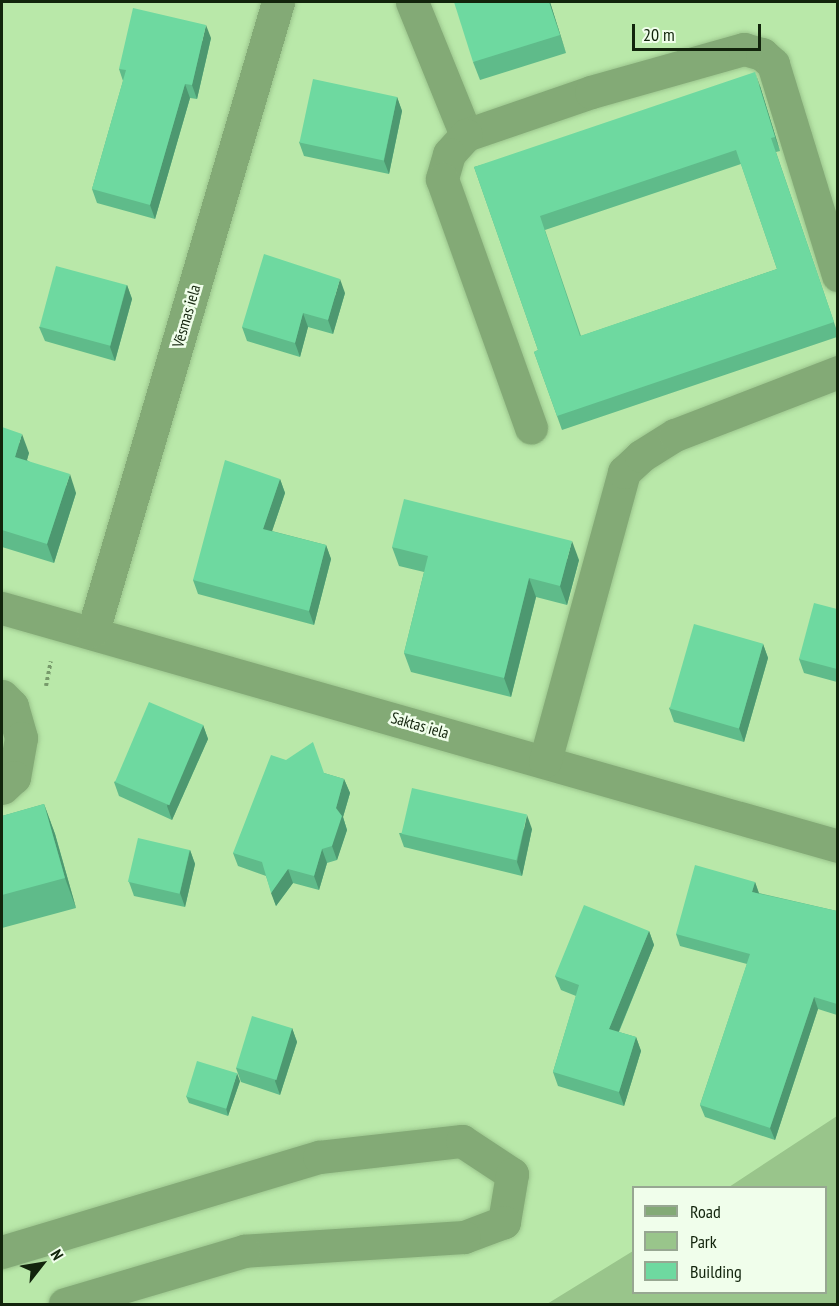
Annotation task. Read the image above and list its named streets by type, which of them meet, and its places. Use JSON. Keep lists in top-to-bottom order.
{
  "streets": {
    "street": ["Vēsmas iela", "Saktas iela"]
  },
  "crossings": [
    ["Vēsmas iela", "Saktas iela"]
  ],
  "legend": ["Road", "Park", "Building"],
  "scale_bar": "20 m",
  "north": "top right"
}
